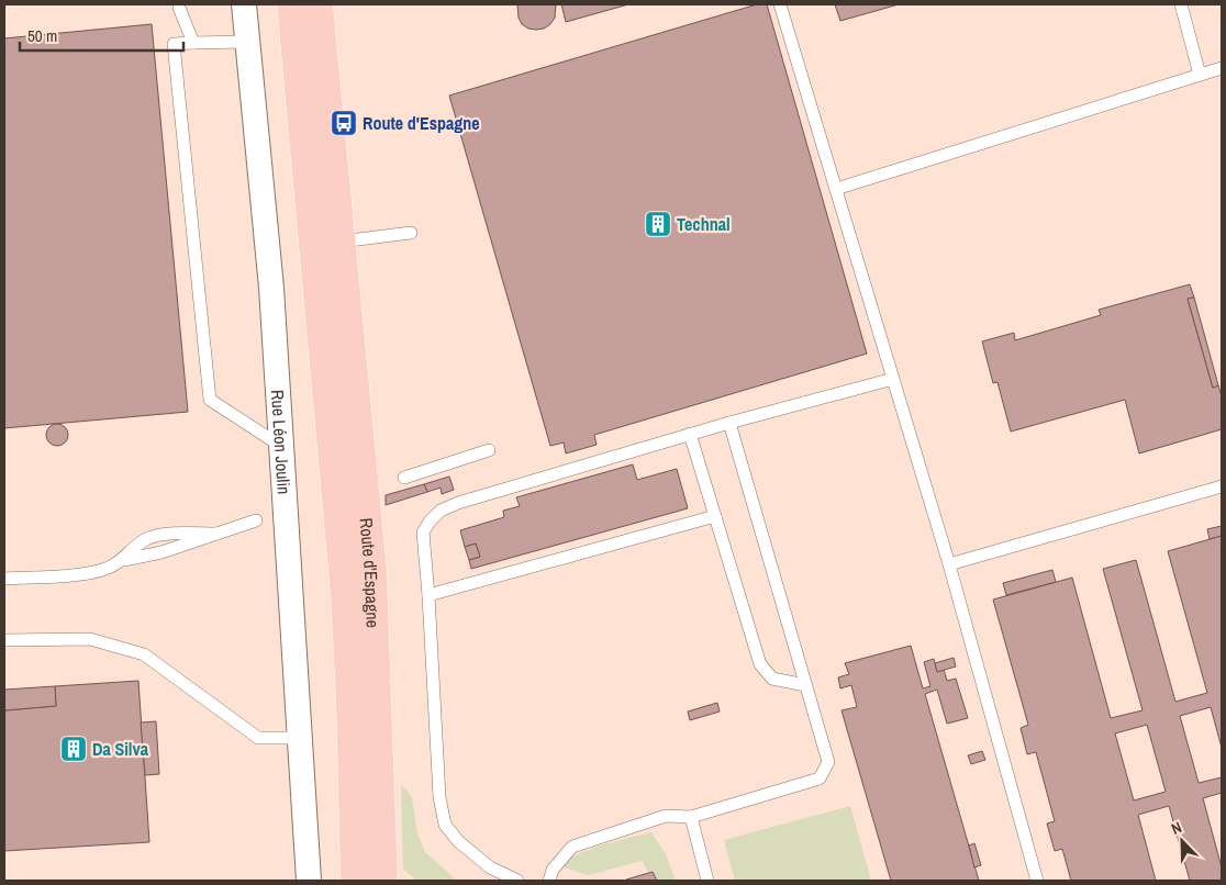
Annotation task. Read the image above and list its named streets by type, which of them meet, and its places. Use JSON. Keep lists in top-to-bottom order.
{
  "streets": {
    "main road": ["Route d'Espagne"],
    "street": ["Rue Léon Joulin"]
  },
  "places": {
    "bus stop": ["Route d'Espagne"],
    "building": ["Technal", "Da Silva"]
  },
  "scale_bar": "50 m",
  "north": "top left"
}
